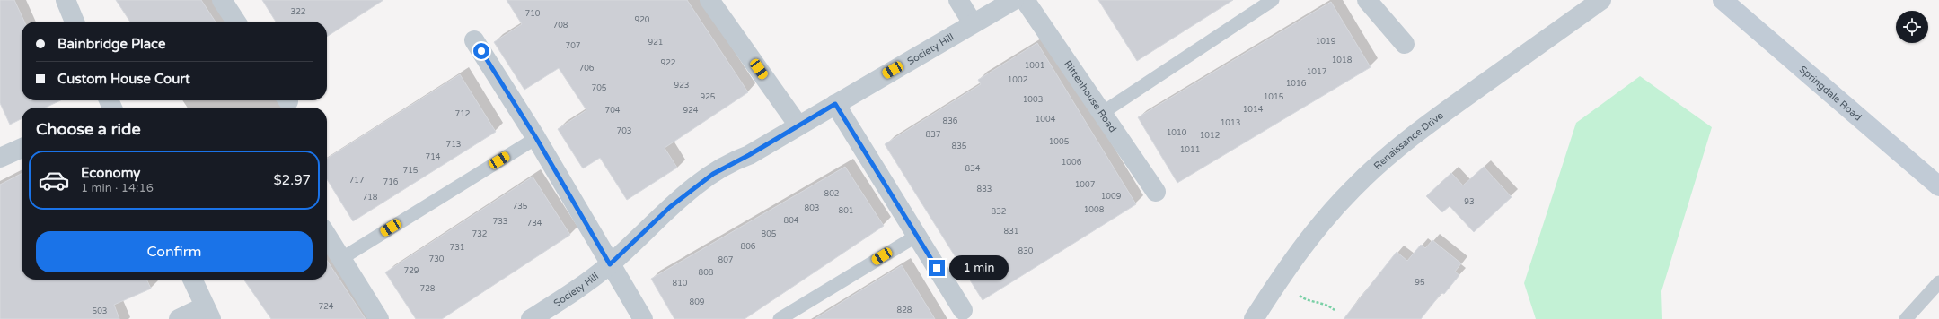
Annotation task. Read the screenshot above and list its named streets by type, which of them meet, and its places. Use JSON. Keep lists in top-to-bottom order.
{
  "streets": {
    "main road": ["Springdale Road"],
    "street": ["Society Hill", "Rittenhouse Road", "Renaissance Drive"]
  },
  "house_numbers": [
    "322",
    "710",
    "920",
    "708",
    "1019",
    "921",
    "707",
    "1018",
    "922",
    "1001",
    "706",
    "1017",
    "1002",
    "1016",
    "923",
    "705",
    "925",
    "1015",
    "1003",
    "1014",
    "704",
    "924",
    "712",
    "1004",
    "836",
    "1013",
    "703",
    "1010",
    "837",
    "1012",
    "1005",
    "713",
    "835",
    "1011",
    "714",
    "1006",
    "834",
    "715",
    "717",
    "716",
    "1007",
    "833",
    "802",
    "1009",
    "718",
    "93",
    "735",
    "803",
    "1008",
    "801",
    "832",
    "804",
    "733",
    "734",
    "831",
    "732",
    "805",
    "806",
    "731",
    "830",
    "730",
    "807",
    "729",
    "808",
    "95",
    "810",
    "728",
    "809",
    "724",
    "828",
    "503"
  ],
  "page": {
    "banner": ["Bainbridge Place", "Custom House Court"],
    "heading": "Choose a ride",
    "list": [
      {
        "name": "Economy",
        "note": "1 min · 14:16",
        "value": "$2.97"
      }
    ],
    "buttons": "Confirm",
    "bubble": "1 min"
  }
}
